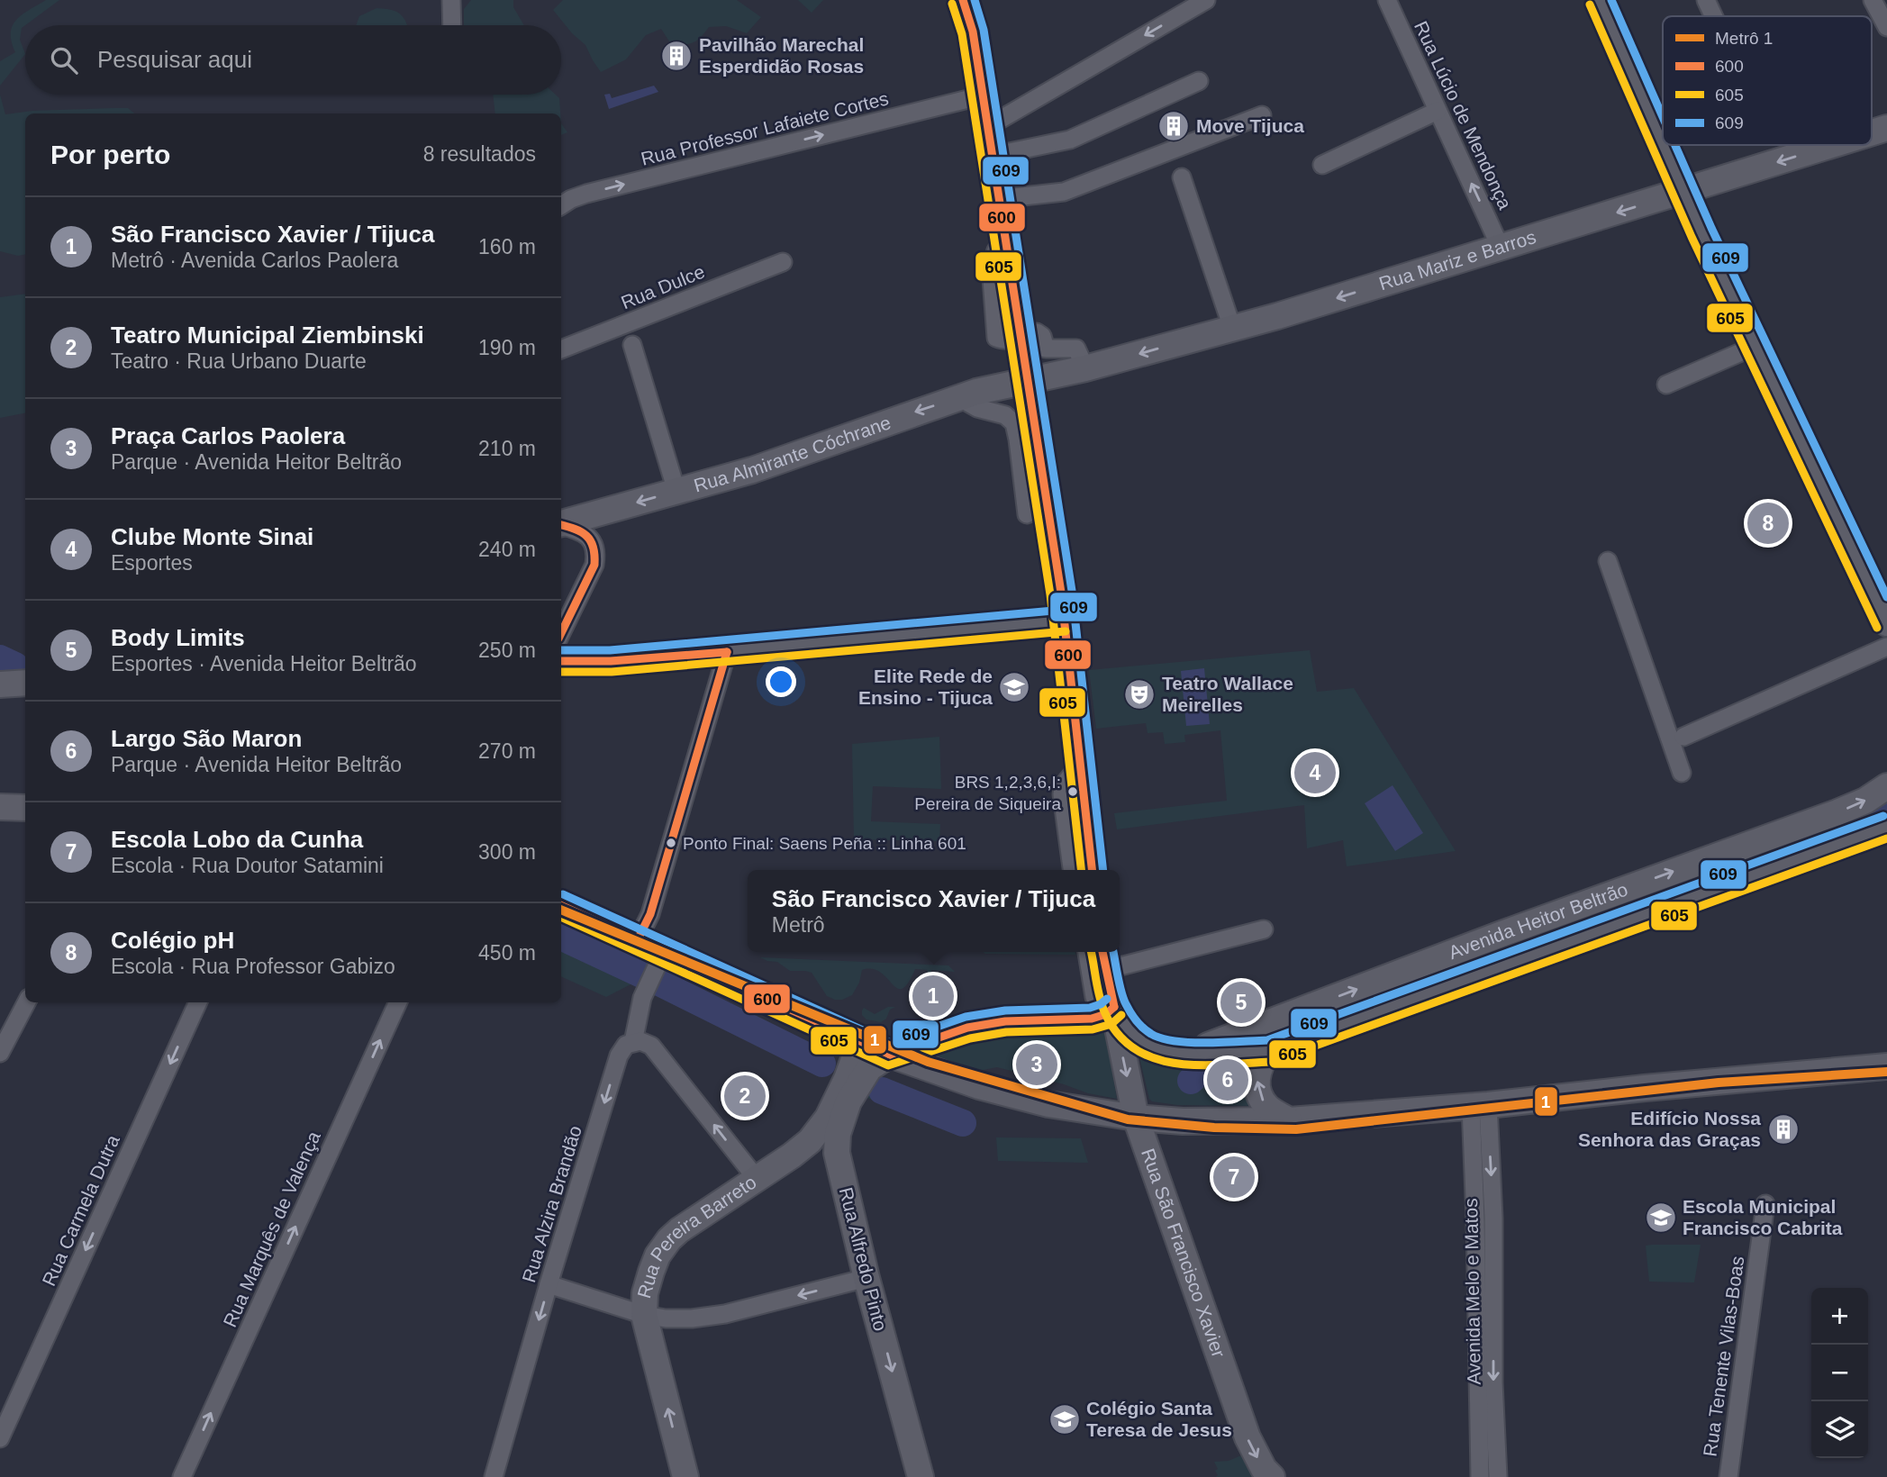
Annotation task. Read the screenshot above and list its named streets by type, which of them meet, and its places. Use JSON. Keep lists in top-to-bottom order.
{
  "streets": {
    "street": [
      "Rua Lúcio de Mendonça",
      "Rua Professor Lafaiete Cortes",
      "Rua Mariz e Barros",
      "Rua Dulce",
      "Rua Almirante Cóchrane",
      "Avenida Heitor Beltrão",
      "Rua Alzira Brandão",
      "Rua Carmela Dutra",
      "Rua Marquês de Valença",
      "Rua Pereira Barreto",
      "Rua São Francisco Xavier",
      "Rua Alfredo Pinto",
      "Avenida Melo e Matos",
      "Rua Tenente Vilas-Boas"
    ]
  },
  "crossings": [
    ["Rua Lúcio de Mendonça", "Rua Mariz e Barros"],
    ["Rua Mariz e Barros", "Rua Almirante Cóchrane"],
    ["Avenida Heitor Beltrão", "Rua São Francisco Xavier"],
    ["Avenida Heitor Beltrão", "Rua Alfredo Pinto"],
    ["Rua São Francisco Xavier", "Rua Alfredo Pinto"]
  ],
  "one_way": [
    "Rua Lúcio de Mendonça",
    "Rua Professor Lafaiete Cortes",
    "Rua Alzira Brandão",
    "Rua Carmela Dutra",
    "Rua Marquês de Valença",
    "Rua São Francisco Xavier"
  ],
  "places": {
    "building": ["Pavilhão Marechal Esperdidão Rosas", "Move Tijuca", "Edifício Nossa Senhora das Graças"],
    "school or university": ["Elite Rede de Ensino - Tijuca", "Escola Municipal Francisco Cabrita", "Colégio Santa Teresa de Jesus"],
    "theatre": ["Teatro Wallace Meirelles"],
    "other": ["BRS 1,2,3,6,I: Pereira de Siqueira", "Ponto Final: Saens Peña :: Linha 601"]
  },
  "lines": [
    "transit line 600",
    "transit line 609",
    "transit line 605",
    "metro line 1"
  ],
  "legend": [
    "Metrô 1",
    "600",
    "605",
    "609"
  ],
  "page": {
    "search": "Pesquisar aqui",
    "heading": ["Por perto", "8 resultados"],
    "list": [
      {
        "mark": "1",
        "name": "São Francisco Xavier / Tijuca",
        "note": "Metrô · Avenida Carlos Paolera",
        "value": "160 m"
      },
      {
        "mark": "2",
        "name": "Teatro Municipal Ziembinski",
        "note": "Teatro · Rua Urbano Duarte",
        "value": "190 m"
      },
      {
        "mark": "3",
        "name": "Praça Carlos Paolera",
        "note": "Parque · Avenida Heitor Beltrão",
        "value": "210 m"
      },
      {
        "mark": "4",
        "name": "Clube Monte Sinai",
        "note": "Esportes",
        "value": "240 m"
      },
      {
        "mark": "5",
        "name": "Body Limits",
        "note": "Esportes · Avenida Heitor Beltrão",
        "value": "250 m"
      },
      {
        "mark": "6",
        "name": "Largo São Maron",
        "note": "Parque · Avenida Heitor Beltrão",
        "value": "270 m"
      },
      {
        "mark": "7",
        "name": "Escola Lobo da Cunha",
        "note": "Escola · Rua Doutor Satamini",
        "value": "300 m"
      },
      {
        "mark": "8",
        "name": "Colégio pH",
        "note": "Escola · Rua Professor Gabizo",
        "value": "450 m"
      }
    ],
    "pins": [
      "8",
      "4",
      "1",
      "5",
      "3",
      "6",
      "2",
      "7"
    ],
    "popup": ["São Francisco Xavier / Tijuca", "Metrô"],
    "map_buttons": ["+", "−"]
  }
}
